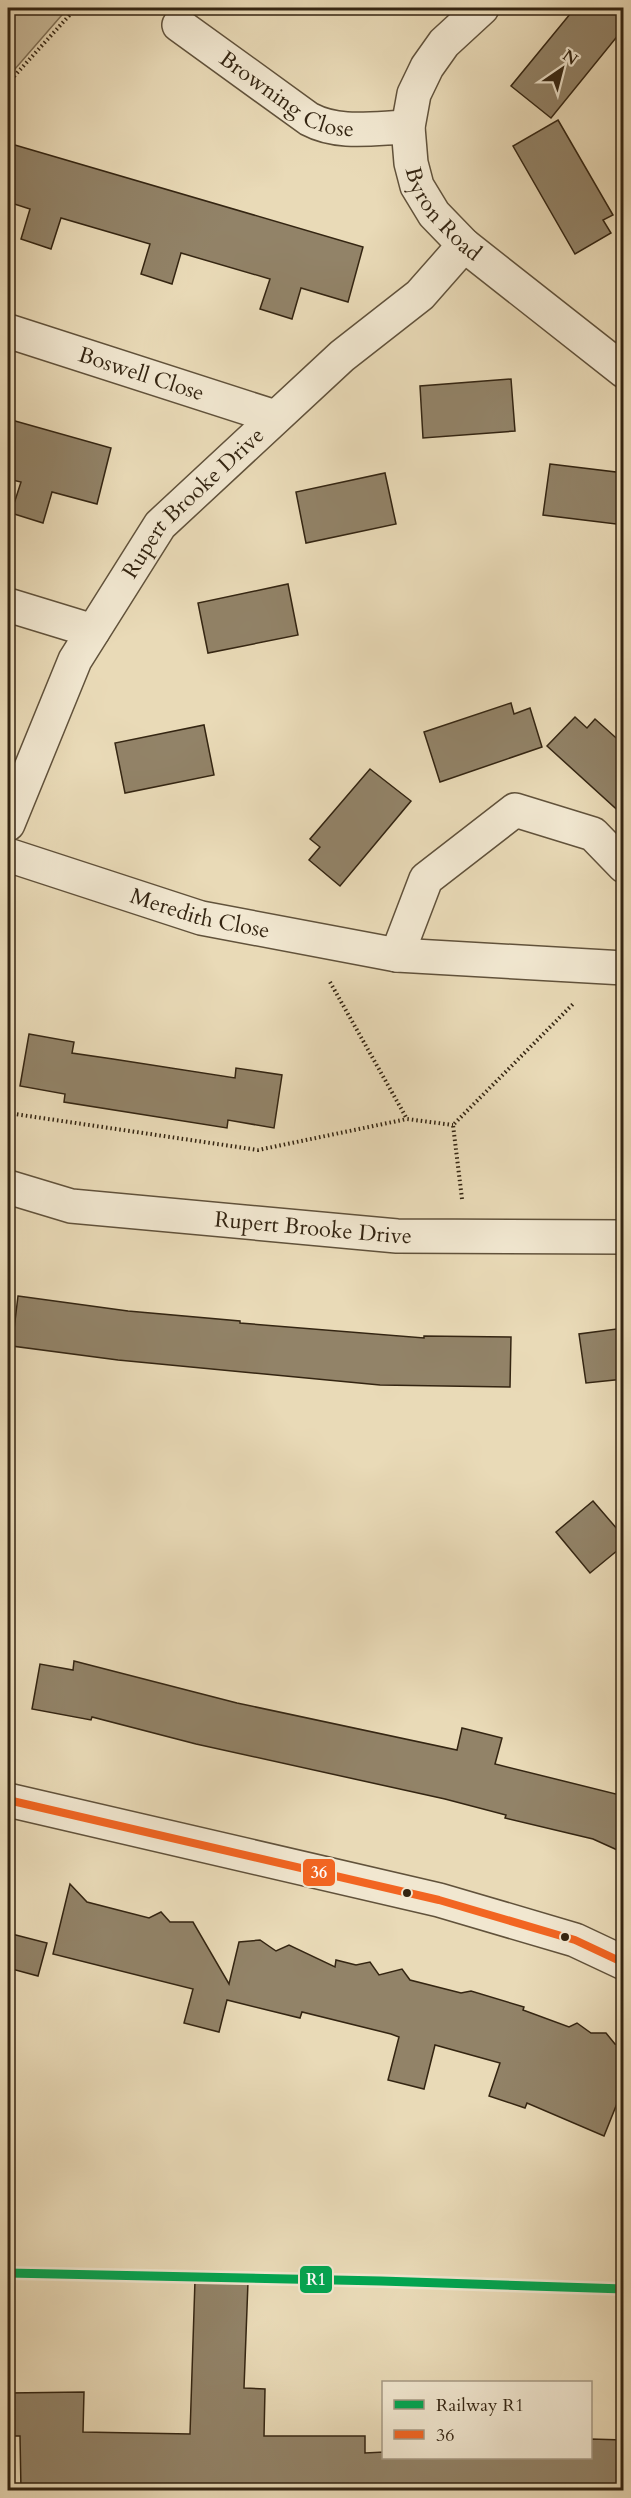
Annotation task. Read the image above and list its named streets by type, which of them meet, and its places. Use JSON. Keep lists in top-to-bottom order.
{
  "streets": {
    "street": [
      "Browning Close",
      "Byron Road",
      "Boswell Close",
      "Rupert Brooke Drive",
      "Meredith Close"
    ]
  },
  "crossings": [
    ["Browning Close", "Byron Road"],
    ["Byron Road", "Rupert Brooke Drive"],
    ["Boswell Close", "Rupert Brooke Drive"]
  ],
  "lines": ["transit line 36", "rail line R1"],
  "legend": ["Railway R1", "36"],
  "north": "top right"
}
